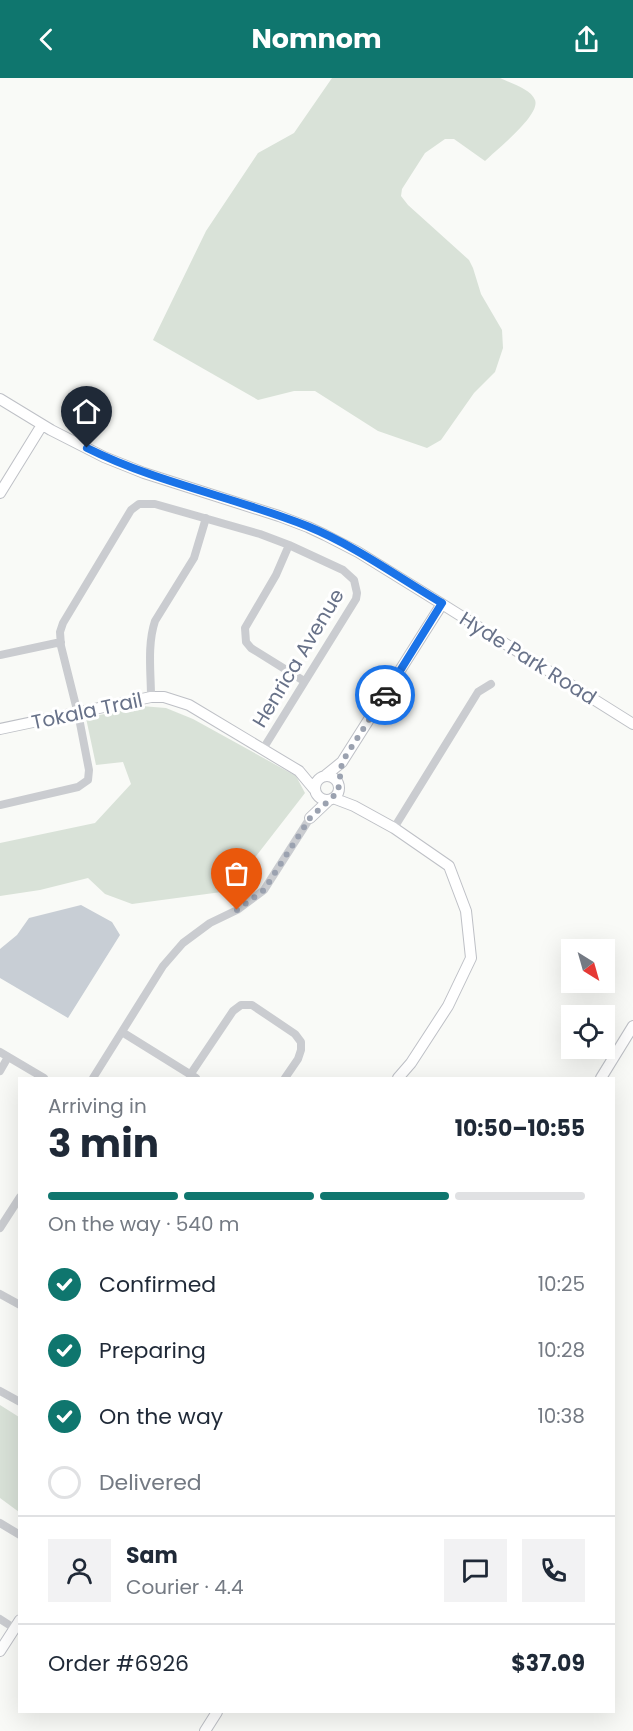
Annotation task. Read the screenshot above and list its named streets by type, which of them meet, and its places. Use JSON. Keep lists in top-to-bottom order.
{
  "streets": {
    "street": ["Henrica Avenue", "Hyde Park Road", "Tokala Trail"]
  },
  "crossings": [
    ["Henrica Avenue", "Tokala Trail"]
  ],
  "north": "bottom right",
  "page": {
    "header": "Nomnom",
    "heading": ["3 min", "Arriving in", "10:50–10:55"],
    "panel": [
      "Sam",
      "Courier · 4.4",
      "Order #6926",
      "$37.09"
    ],
    "bar": "On the way · 540 m",
    "list": [
      ["Confirmed", "10:25"],
      ["Preparing", "10:28"],
      ["On the way", "10:38"],
      "Delivered"
    ]
  }
}
